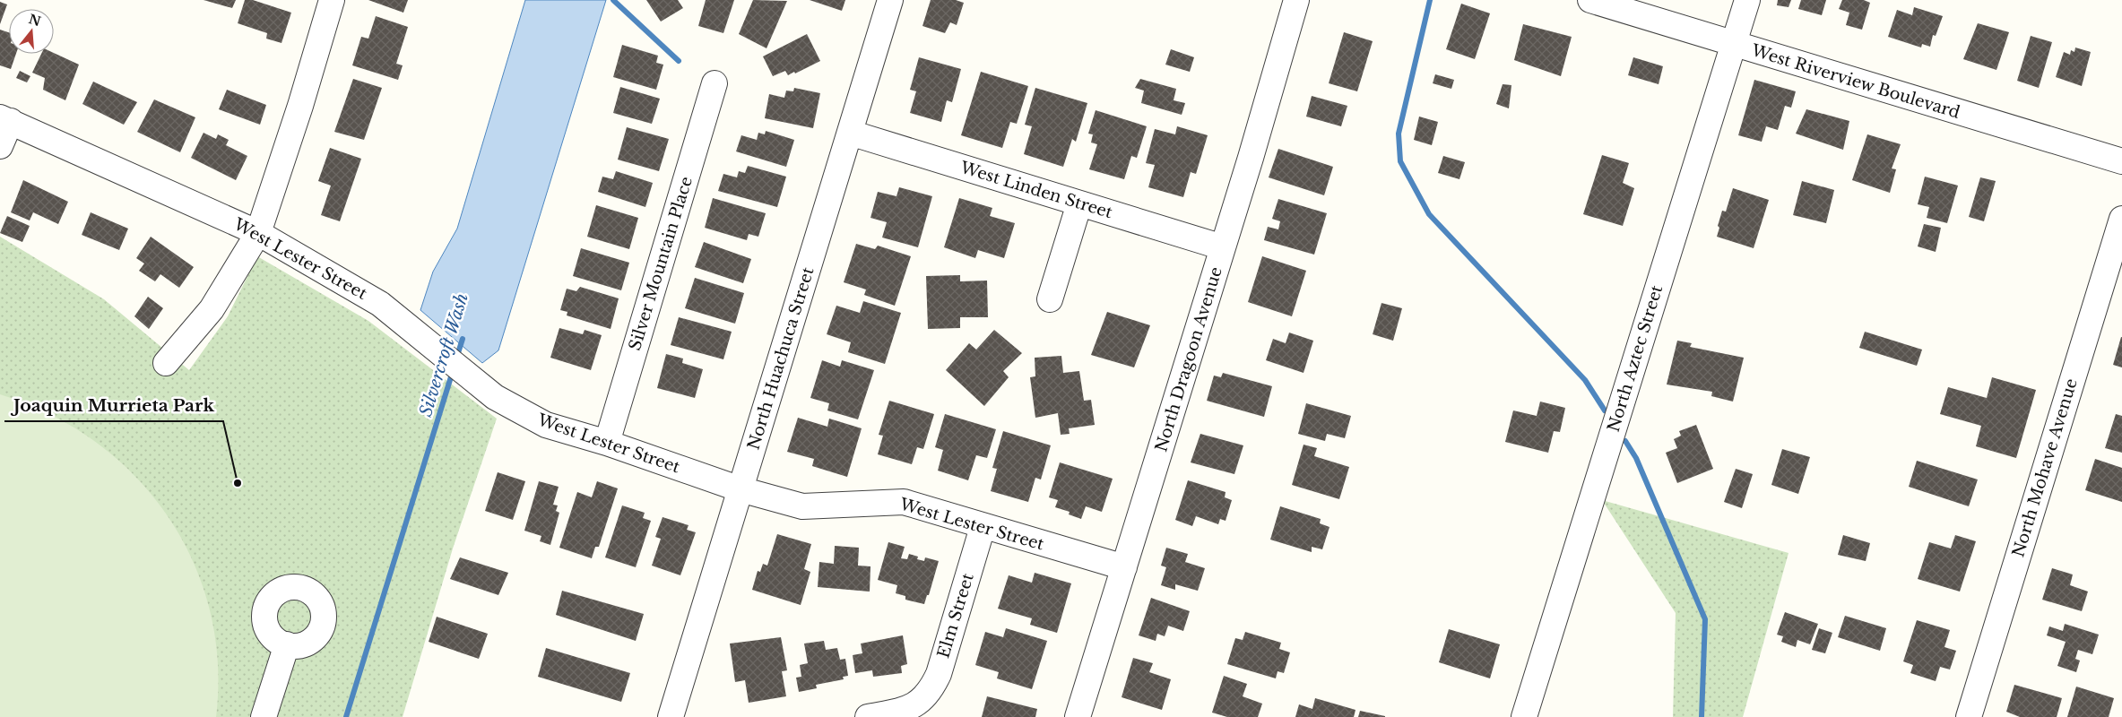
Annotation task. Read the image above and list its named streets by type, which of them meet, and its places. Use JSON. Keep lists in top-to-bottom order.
{
  "streets": {
    "street": [
      "West Riverview Boulevard",
      "West Linden Street",
      "West Lester Street",
      "Silver Mountain Place",
      "North Huachuca Street",
      "North Aztec Street",
      "North Dragoon Avenue",
      "North Mohave Avenue",
      "Elm Street"
    ]
  },
  "crossings": [
    ["West Riverview Boulevard", "North Aztec Street"],
    ["West Linden Street", "North Huachuca Street"],
    ["West Linden Street", "North Dragoon Avenue"],
    ["West Lester Street", "Silver Mountain Place"],
    ["West Lester Street", "North Huachuca Street"],
    ["West Lester Street", "North Dragoon Avenue"],
    ["West Lester Street", "Elm Street"]
  ],
  "water": ["Silvercroft Wash"],
  "places": ["Joaquin Murrieta Park"],
  "north": "top"
}
